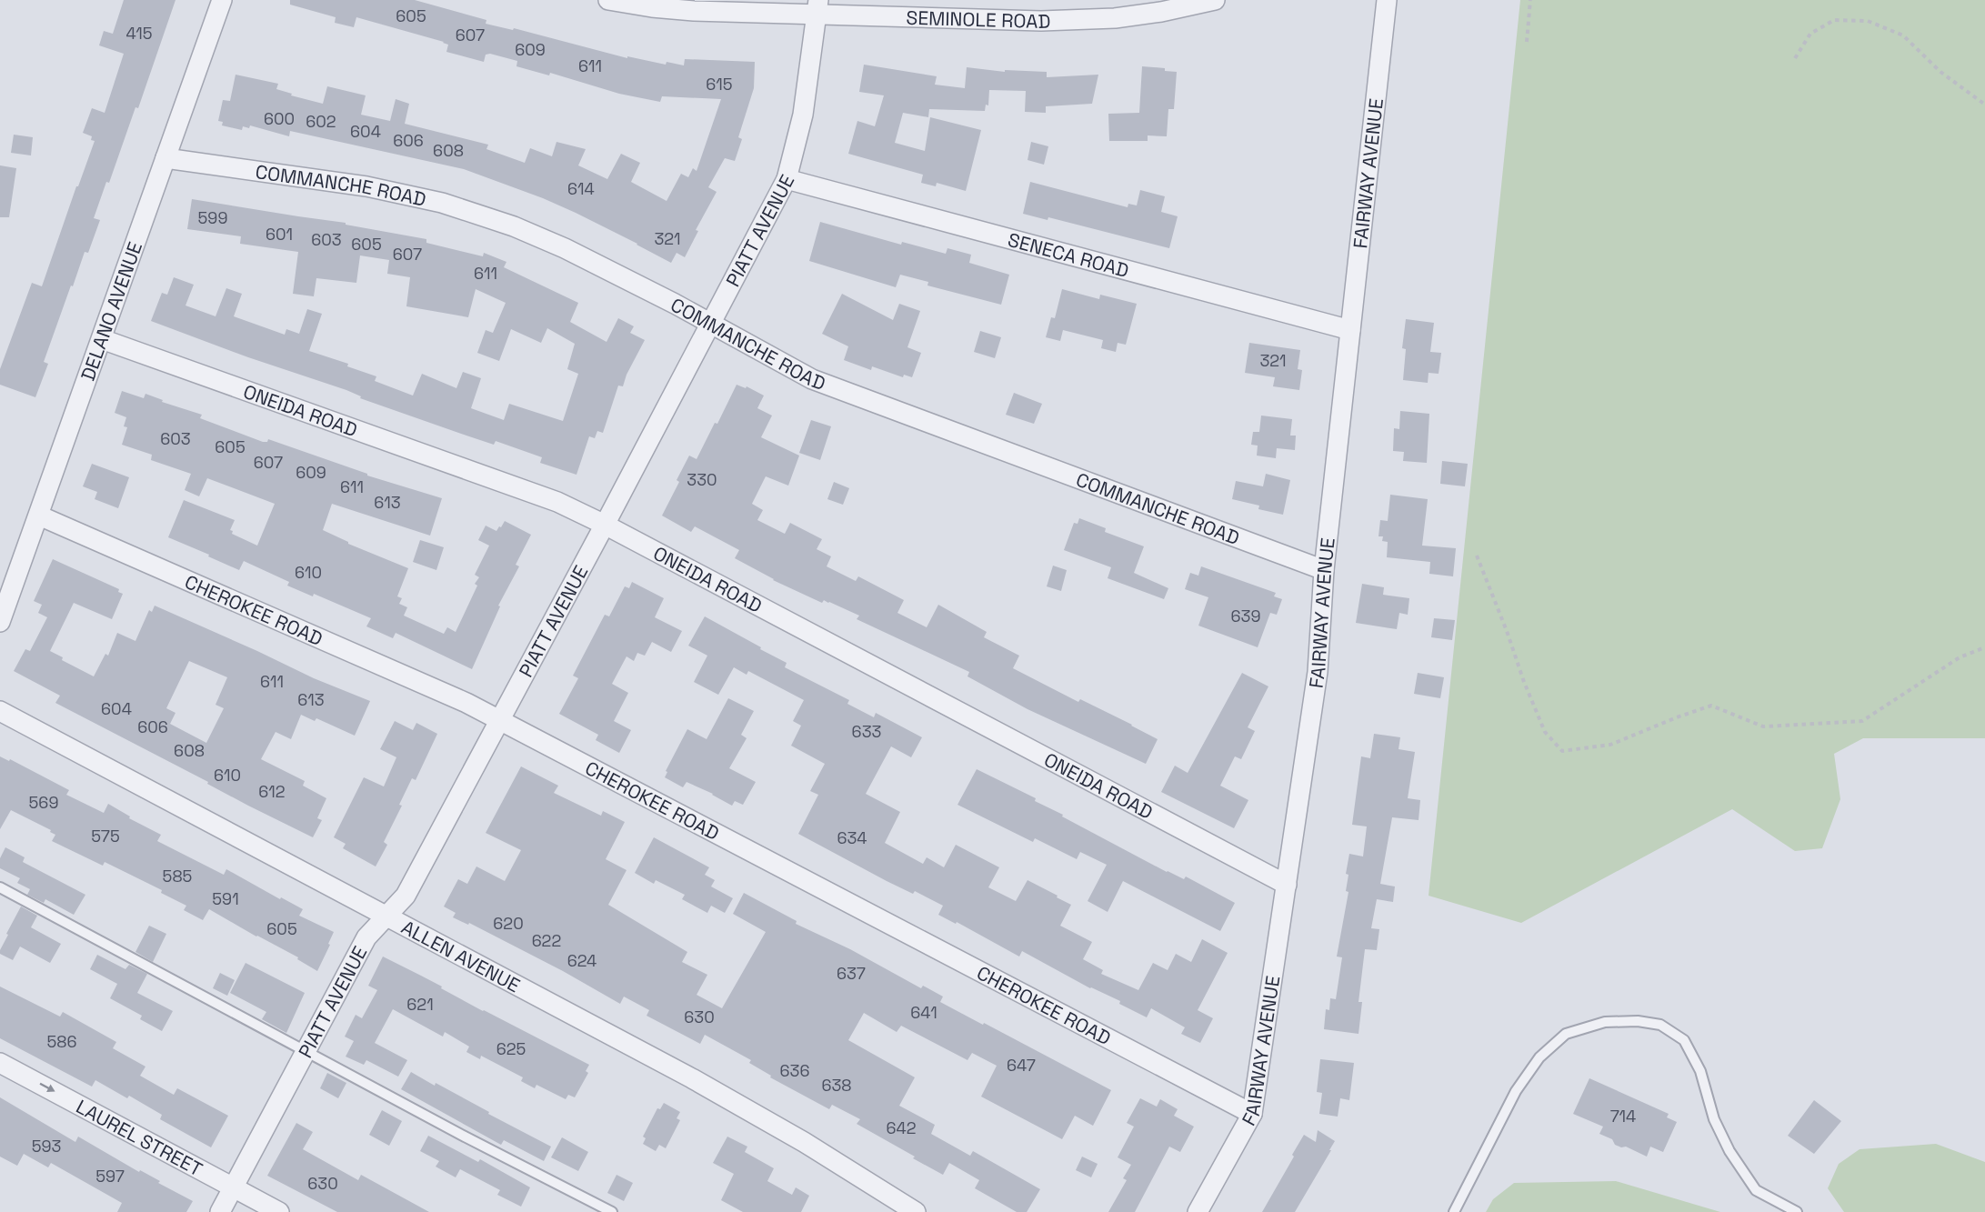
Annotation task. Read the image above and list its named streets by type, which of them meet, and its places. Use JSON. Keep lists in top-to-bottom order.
{
  "streets": {
    "street": [
      "SEMINOLE ROAD",
      "FAIRWAY AVENUE",
      "COMMANCHE ROAD",
      "PIATT AVENUE",
      "SENECA ROAD",
      "DELANO AVENUE",
      "ONEIDA ROAD",
      "CHEROKEE ROAD",
      "ALLEN AVENUE",
      "LAUREL STREET"
    ]
  },
  "crossings": [
    ["SEMINOLE ROAD", "PIATT AVENUE"],
    ["FAIRWAY AVENUE", "COMMANCHE ROAD"],
    ["FAIRWAY AVENUE", "SENECA ROAD"],
    ["FAIRWAY AVENUE", "ONEIDA ROAD"],
    ["FAIRWAY AVENUE", "CHEROKEE ROAD"],
    ["COMMANCHE ROAD", "PIATT AVENUE"],
    ["COMMANCHE ROAD", "DELANO AVENUE"],
    ["PIATT AVENUE", "SENECA ROAD"],
    ["PIATT AVENUE", "ONEIDA ROAD"],
    ["PIATT AVENUE", "CHEROKEE ROAD"],
    ["PIATT AVENUE", "ALLEN AVENUE"],
    ["PIATT AVENUE", "LAUREL STREET"],
    ["DELANO AVENUE", "ONEIDA ROAD"],
    ["DELANO AVENUE", "CHEROKEE ROAD"]
  ],
  "one_way": ["LAUREL STREET"],
  "house_numbers": [
    "605",
    "415",
    "607",
    "609",
    "611",
    "615",
    "600",
    "602",
    "604",
    "606",
    "608",
    "614",
    "599",
    "601",
    "321",
    "603",
    "605",
    "607",
    "611",
    "321",
    "603",
    "605",
    "607",
    "609",
    "330",
    "611",
    "613",
    "610",
    "639",
    "611",
    "613",
    "604",
    "606",
    "633",
    "608",
    "610",
    "612",
    "569",
    "575",
    "634",
    "585",
    "591",
    "620",
    "605",
    "622",
    "624",
    "637",
    "621",
    "641",
    "630",
    "586",
    "625",
    "647",
    "636",
    "638",
    "714",
    "642",
    "593",
    "597",
    "630"
  ]
}
